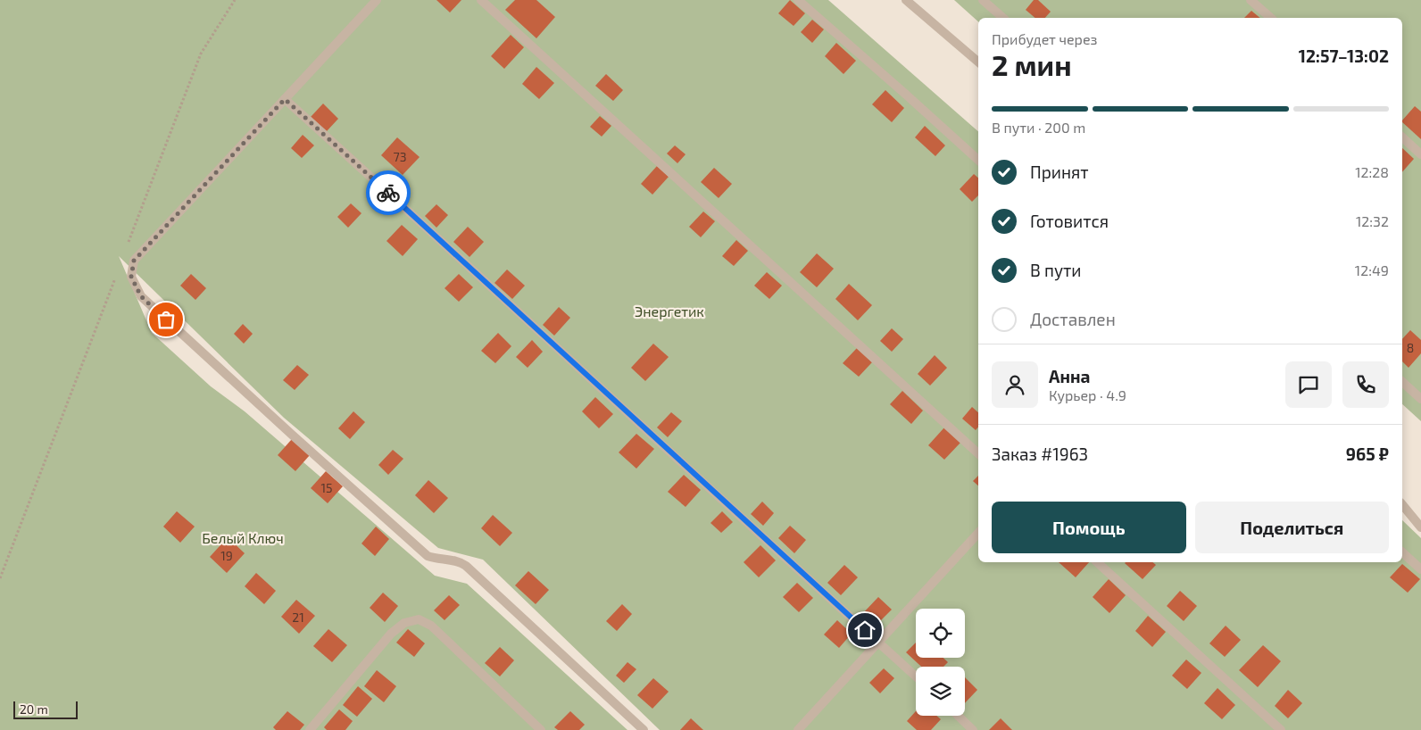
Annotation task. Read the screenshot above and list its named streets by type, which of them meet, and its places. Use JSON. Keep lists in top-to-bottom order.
{
  "parks": ["Энергетик", "Белый Ключ"],
  "house_numbers": [
    "73",
    "8",
    "15",
    "19",
    "21"
  ],
  "scale_bar": "20 m",
  "page": {
    "heading": ["2 мин", "Прибудет через", "12:57–13:02"],
    "panel": [
      "Анна",
      "Курьер · 4.9",
      "Заказ #1963",
      "965 ₽"
    ],
    "bar": "В пути · 200 m",
    "list": [
      ["Принят", "12:28"],
      ["Готовится", "12:32"],
      ["В пути", "12:49"],
      "Доставлен"
    ],
    "buttons": ["Помощь", "Поделиться"],
    "scale": "20 m"
  }
}
